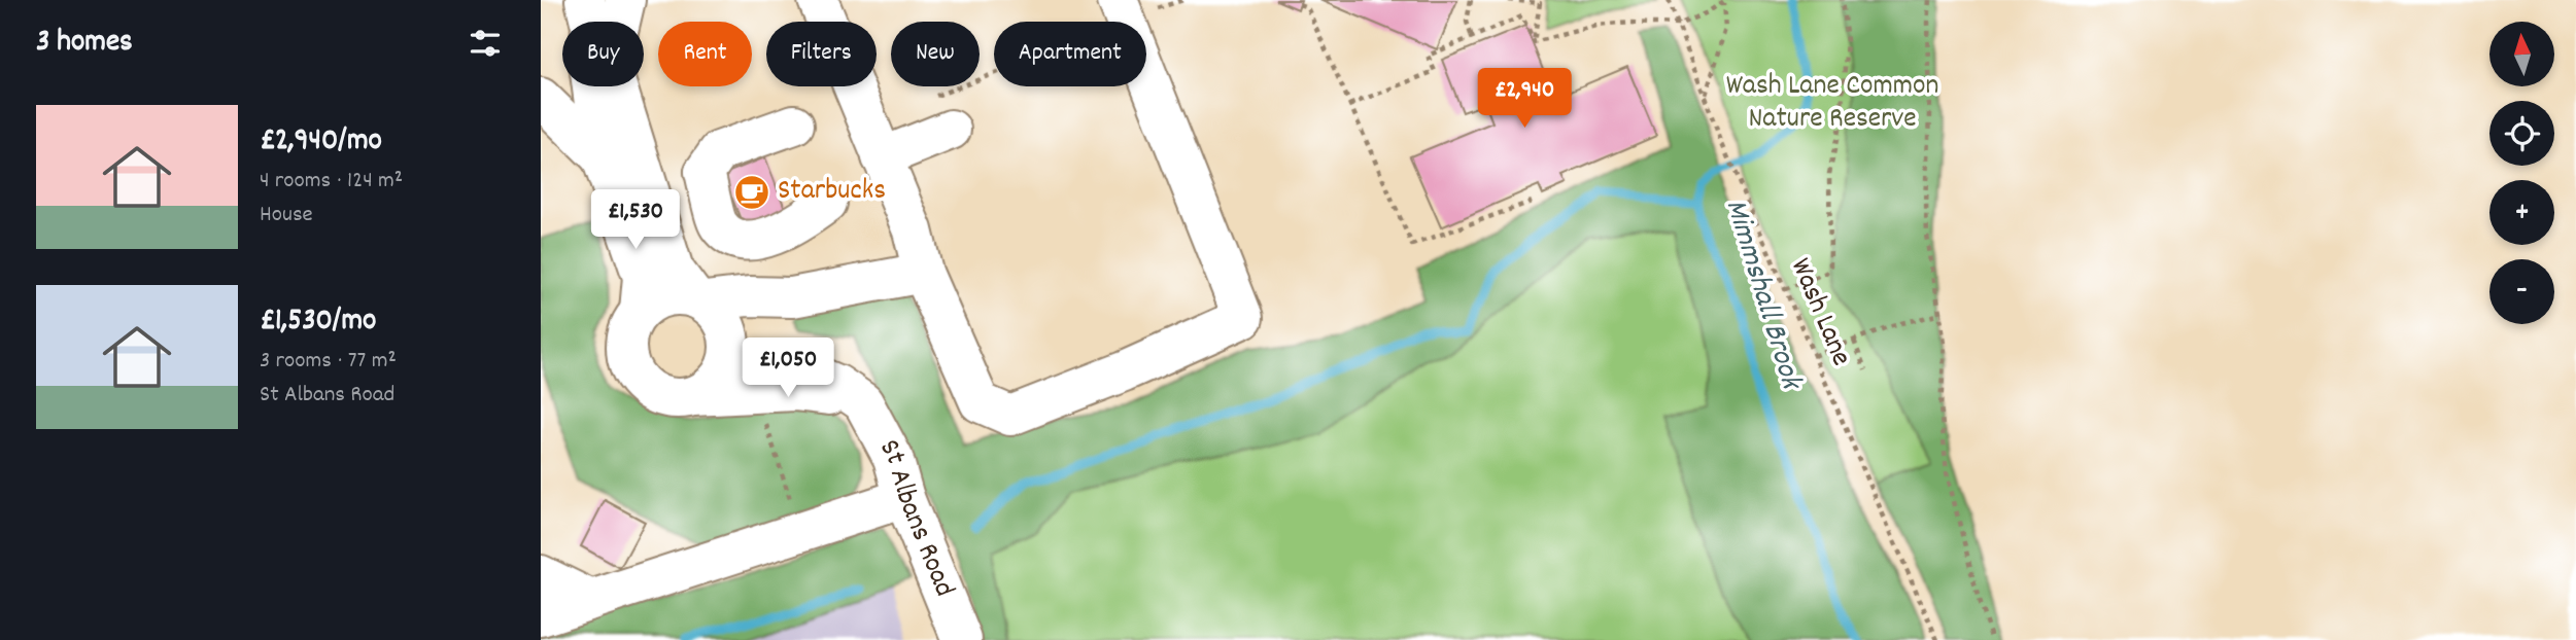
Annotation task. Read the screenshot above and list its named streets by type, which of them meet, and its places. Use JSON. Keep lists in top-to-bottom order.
{
  "streets": {
    "street": ["St Albans Road"],
    "path": ["Wash Lane"]
  },
  "water": ["Mimmshall Brook"],
  "parks": ["Wash Lane Common Nature Reserve"],
  "places": {
    "cafe": ["Starbucks"]
  },
  "north": "top",
  "page": {
    "heading": "3 homes",
    "map_buttons": ["+", "−"],
    "chip": [
      "Buy",
      "Rent",
      "Filters",
      "New",
      "Apartment"
    ],
    "price": ["£2,940", "£1,530", "£1,050"],
    "list": [
      {
        "name": "£2,940/mo",
        "note": "4 rooms · 124 m² · House"
      },
      {
        "name": "£1,530/mo",
        "note": "3 rooms · 77 m² · St Albans Road"
      }
    ]
  }
}
